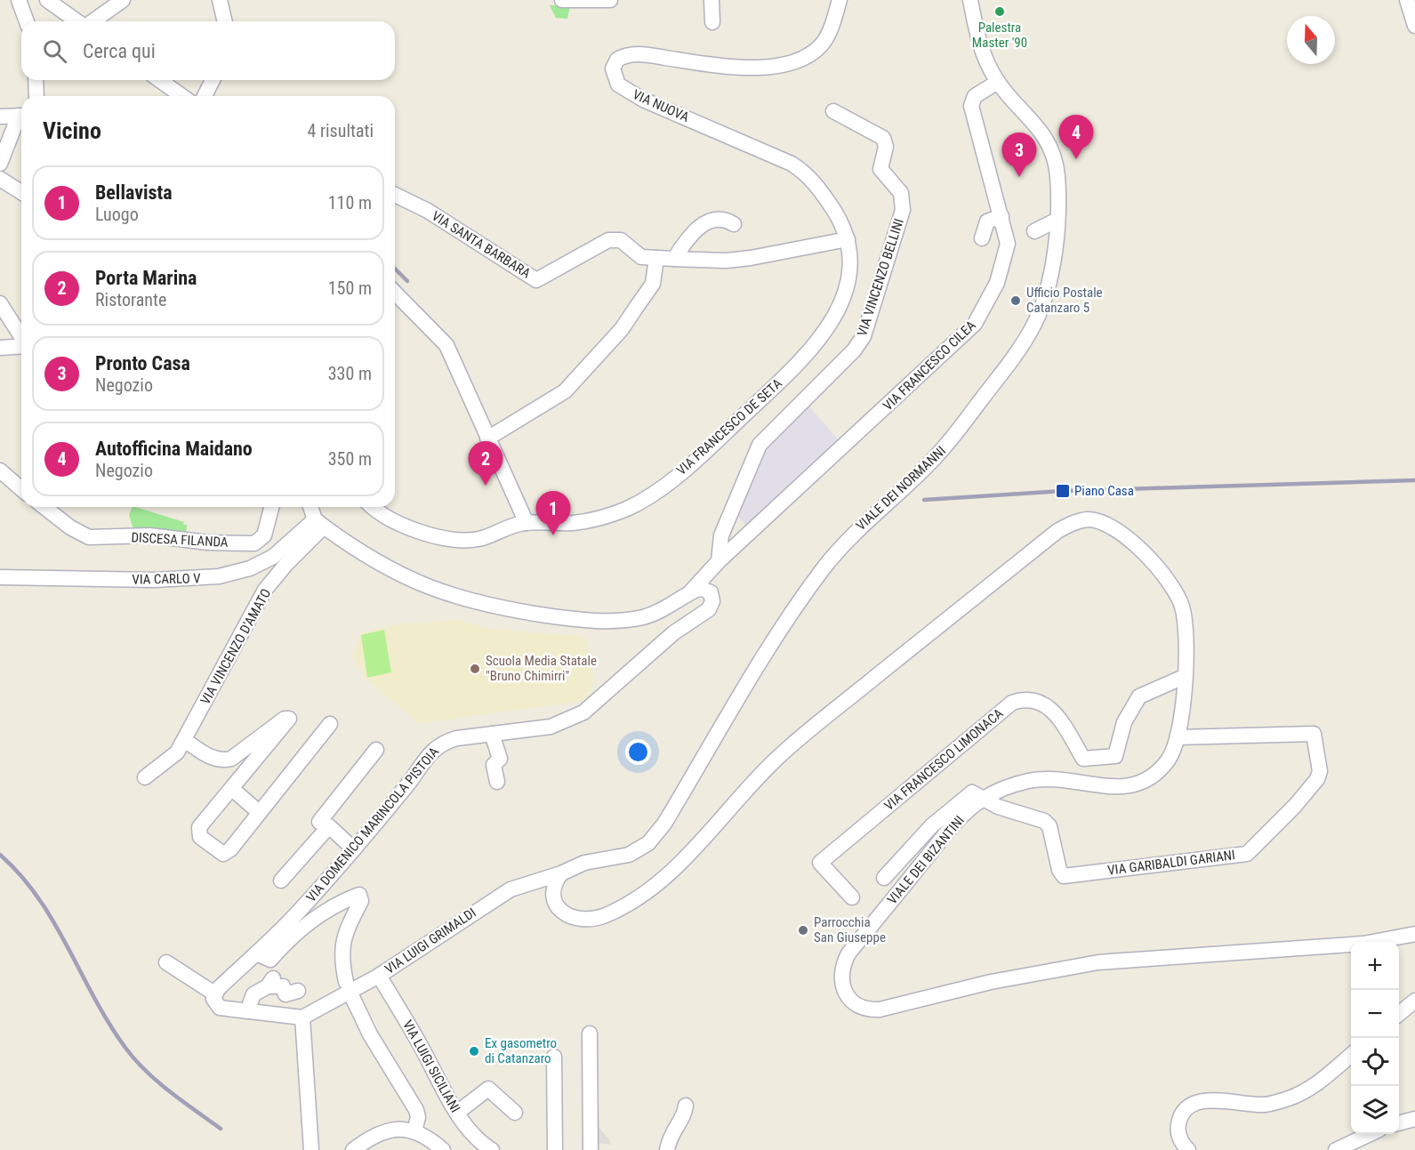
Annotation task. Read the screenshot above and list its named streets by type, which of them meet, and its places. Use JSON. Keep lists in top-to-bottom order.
{
  "streets": {
    "street": [
      "VIA NUOVA",
      "VIA SANTA BARBARA",
      "VIA VINCENZO BELLINI",
      "VIA FRANCESCO CILEA",
      "VIA FRANCESCO DE SETA",
      "VIALE DEI NORMANNI",
      "DISCESA FILANDA",
      "VIA CARLO V",
      "VIA VINCENZO D'AMATO",
      "VIA FRANCESCO LIMONACA",
      "VIA DOMENICO MARINCOLA PISTOIA",
      "VIALE DEI BIZANTINI",
      "VIA GARIBALDI GARIANI",
      "VIA LUIGI GRIMALDI",
      "VIA LUIGI SICILIANI"
    ]
  },
  "crossings": [
    ["VIA NUOVA", "VIA FRANCESCO DE SETA"],
    ["VIA VINCENZO BELLINI", "VIA FRANCESCO CILEA"],
    ["VIA FRANCESCO CILEA", "VIALE DEI NORMANNI"],
    ["VIA FRANCESCO CILEA", "VIA DOMENICO MARINCOLA PISTOIA"],
    ["VIALE DEI NORMANNI", "VIALE DEI BIZANTINI"],
    ["VIALE DEI NORMANNI", "VIA LUIGI GRIMALDI"],
    ["VIA CARLO V", "VIA VINCENZO D'AMATO"],
    ["VIA FRANCESCO LIMONACA", "VIALE DEI BIZANTINI"],
    ["VIALE DEI BIZANTINI", "VIA GARIBALDI GARIANI"],
    ["VIALE DEI BIZANTINI", "VIA LUIGI GRIMALDI"],
    ["VIA LUIGI GRIMALDI", "VIA LUIGI SICILIANI"]
  ],
  "places": {
    "other": [
      "Palestra Master '90",
      "Ufficio Postale Catanzaro 5",
      "Scuola Media Statale \"Bruno Chimirri\"",
      "Parrocchia San Giuseppe",
      "Ex gasometro di Catanzaro"
    ],
    "transit": ["Piano Casa"]
  },
  "north": "top",
  "page": {
    "search": "Cerca qui",
    "heading": ["Vicino", "4 risultati"],
    "pins": [
      "4",
      "3",
      "2",
      "1"
    ],
    "list": [
      {
        "mark": "1",
        "name": "Bellavista",
        "note": "Luogo",
        "value": "110 m"
      },
      {
        "mark": "2",
        "name": "Porta Marina",
        "note": "Ristorante",
        "value": "150 m"
      },
      {
        "mark": "3",
        "name": "Pronto Casa",
        "note": "Negozio",
        "value": "330 m"
      },
      {
        "mark": "4",
        "name": "Autofficina Maidano",
        "note": "Negozio",
        "value": "350 m"
      }
    ],
    "map_buttons": ["+", "−"]
  }
}
